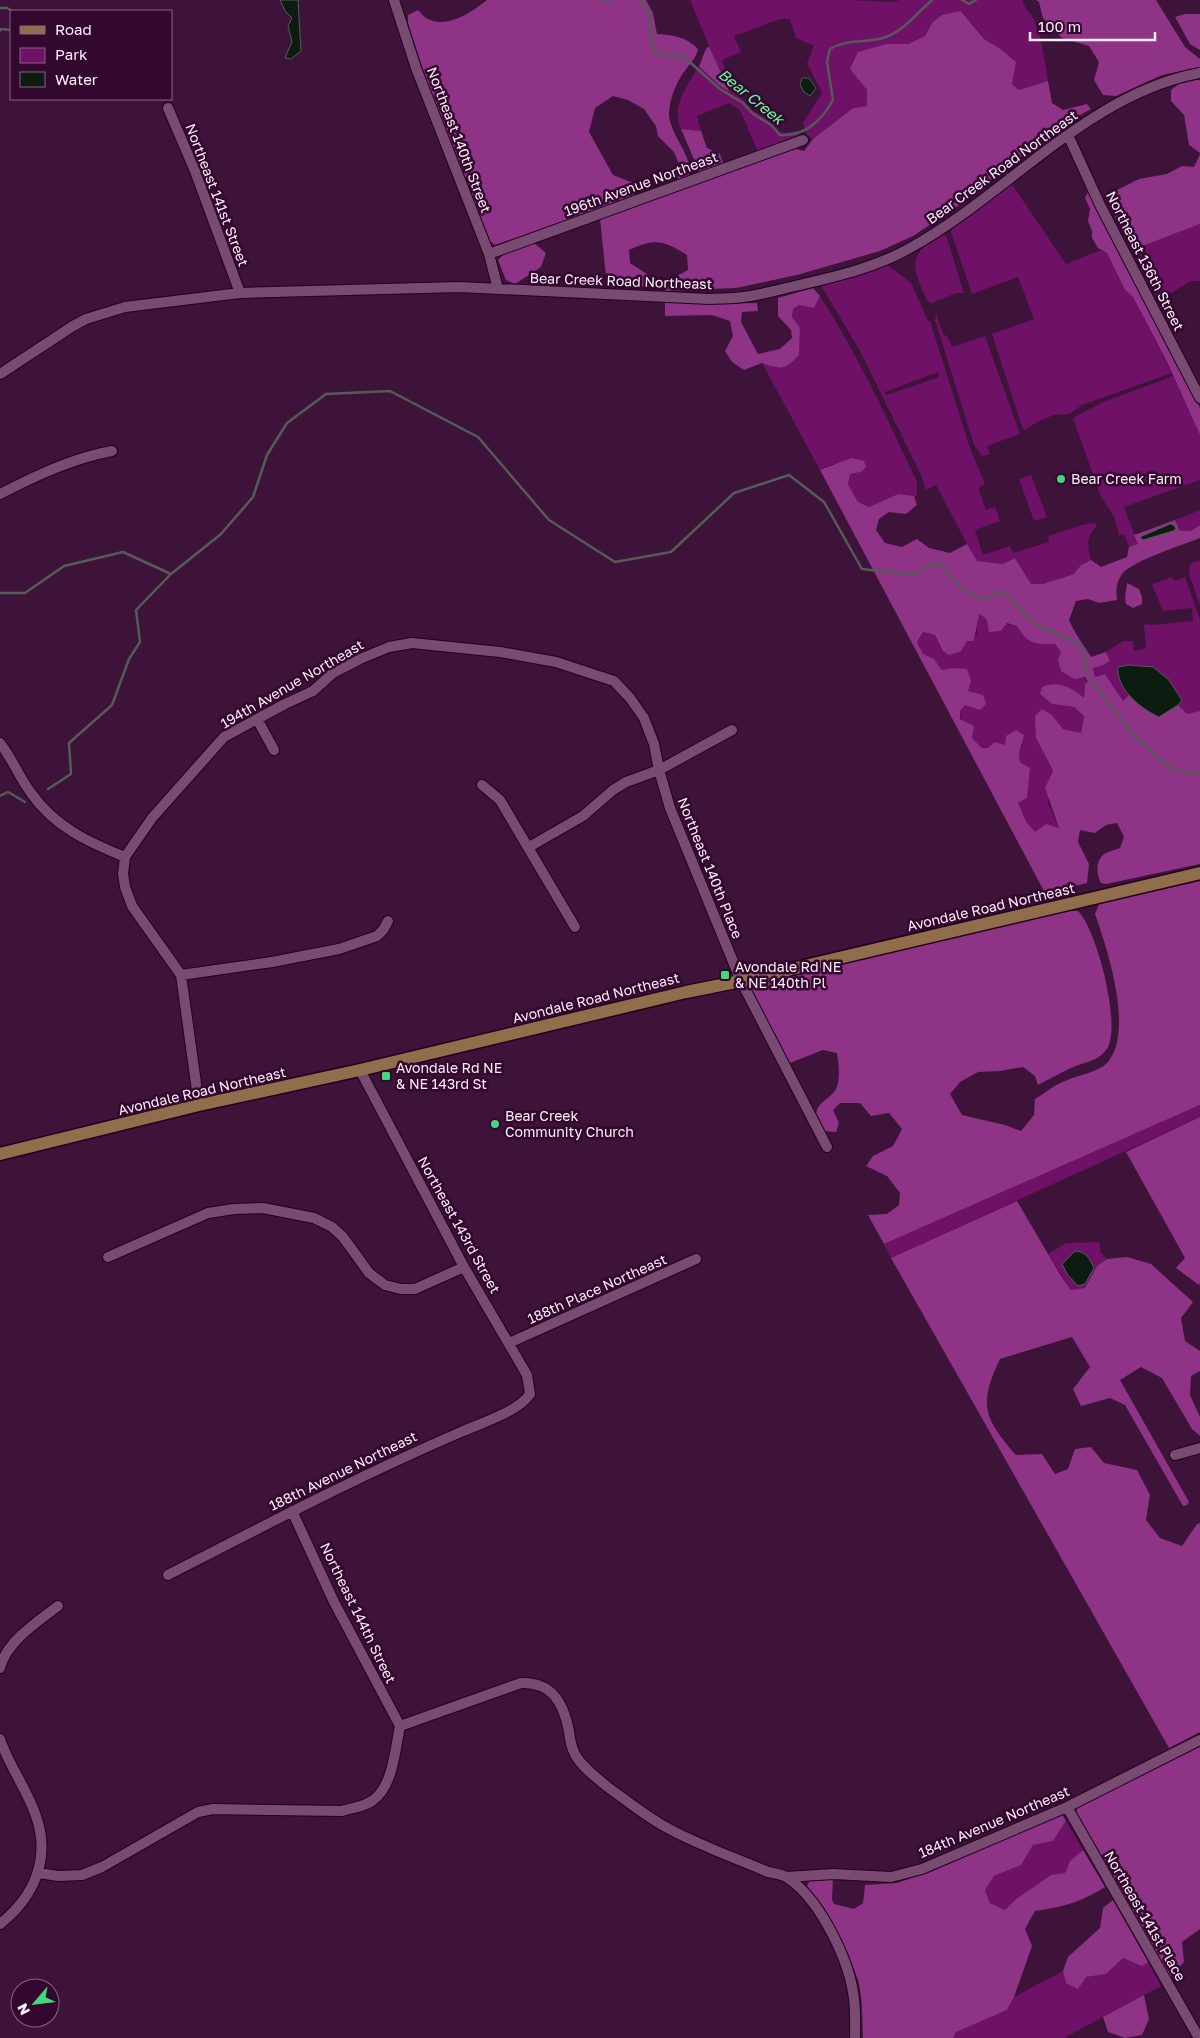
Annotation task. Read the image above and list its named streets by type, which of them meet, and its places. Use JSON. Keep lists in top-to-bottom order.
{
  "streets": {
    "main road": ["Avondale Road Northeast"],
    "street": [
      "Northeast 140th Street",
      "Bear Creek Road Northeast",
      "196th Avenue Northeast",
      "Northeast 141st Street",
      "Northeast 136th Street",
      "194th Avenue Northeast",
      "Northeast 140th Place",
      "Northeast 143rd Street",
      "188th Place Northeast",
      "188th Avenue Northeast",
      "Northeast 144th Street",
      "184th Avenue Northeast",
      "Northeast 141st Place"
    ]
  },
  "crossings": [
    ["Northeast 140th Street", "Bear Creek Road Northeast"],
    ["Northeast 140th Street", "196th Avenue Northeast"],
    ["Bear Creek Road Northeast", "Northeast 141st Street"],
    ["Bear Creek Road Northeast", "Northeast 136th Street"],
    ["194th Avenue Northeast", "Northeast 140th Place"],
    ["Northeast 140th Place", "Avondale Road Northeast"],
    ["Avondale Road Northeast", "Northeast 143rd Street"],
    ["Northeast 143rd Street", "188th Place Northeast"],
    ["Northeast 143rd Street", "188th Avenue Northeast"],
    ["188th Avenue Northeast", "Northeast 144th Street"],
    ["184th Avenue Northeast", "Northeast 141st Place"]
  ],
  "water": ["Bear Creek"],
  "places": {
    "other": ["Bear Creek Farm", "Bear Creek Community Church"],
    "transit": ["Avondale Rd NE & NE 140th Pl", "Avondale Rd NE & NE 143rd St"]
  },
  "legend": ["Road", "Park", "Water"],
  "scale_bar": "100 m",
  "north": "bottom left"
}
